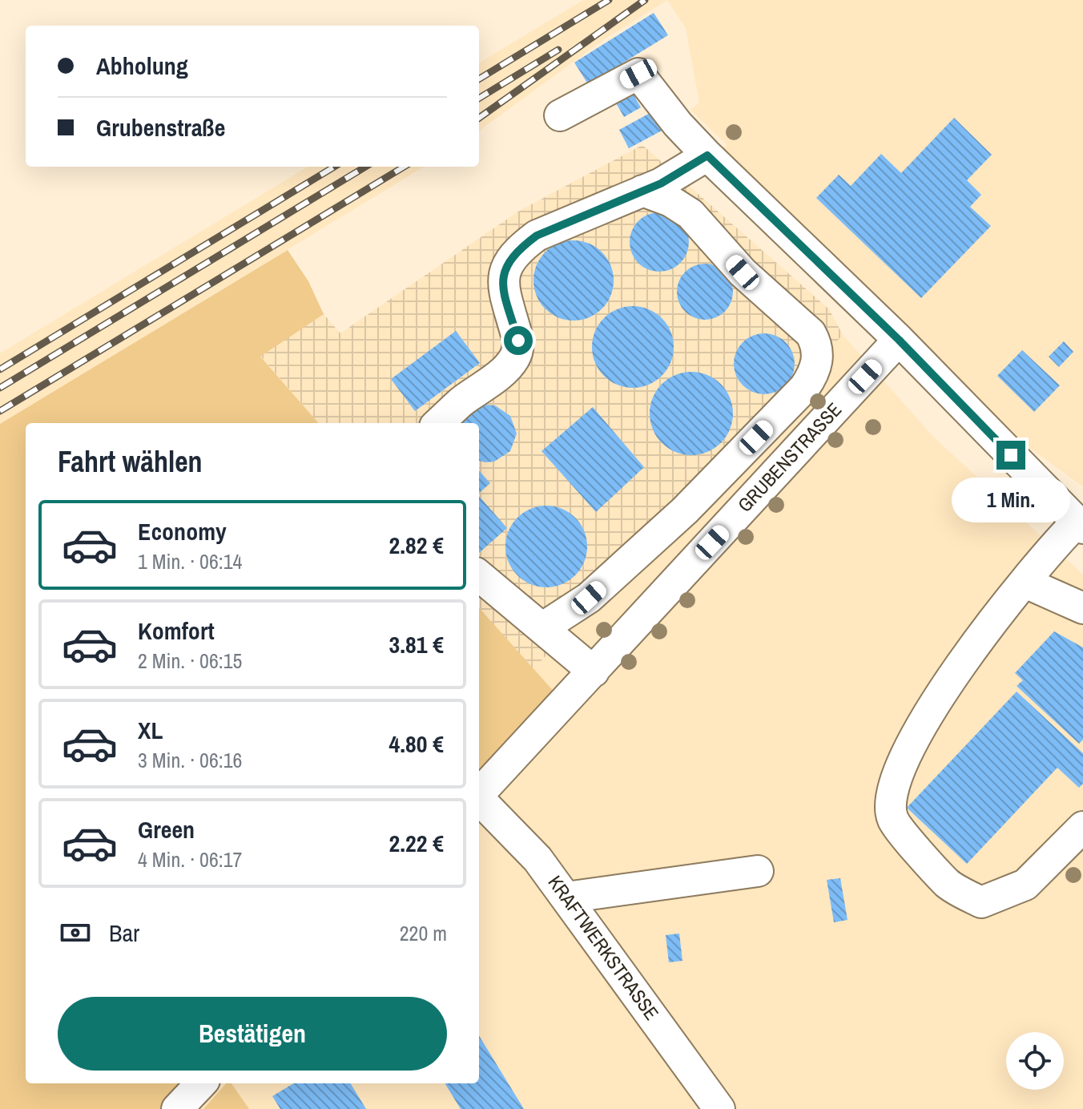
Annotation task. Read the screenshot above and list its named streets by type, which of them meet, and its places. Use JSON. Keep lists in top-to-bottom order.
{
  "streets": {
    "street": ["GRUBENSTRASSE", "KRAFTWERKSTRASSE"]
  },
  "page": {
    "banner": ["Abholung", "Grubenstraße"],
    "heading": "Fahrt wählen",
    "bubble": "1 Min.",
    "list": [
      {
        "name": "Economy",
        "note": "1 Min. · 06:14",
        "value": "2.82 €"
      },
      {
        "name": "Komfort",
        "note": "2 Min. · 06:15",
        "value": "3.81 €"
      },
      {
        "name": "XL",
        "note": "3 Min. · 06:16",
        "value": "4.80 €"
      },
      {
        "name": "Green",
        "note": "4 Min. · 06:17",
        "value": "2.22 €"
      }
    ],
    "pay": ["Bar", "220 m"],
    "buttons": "Bestätigen"
  }
}
